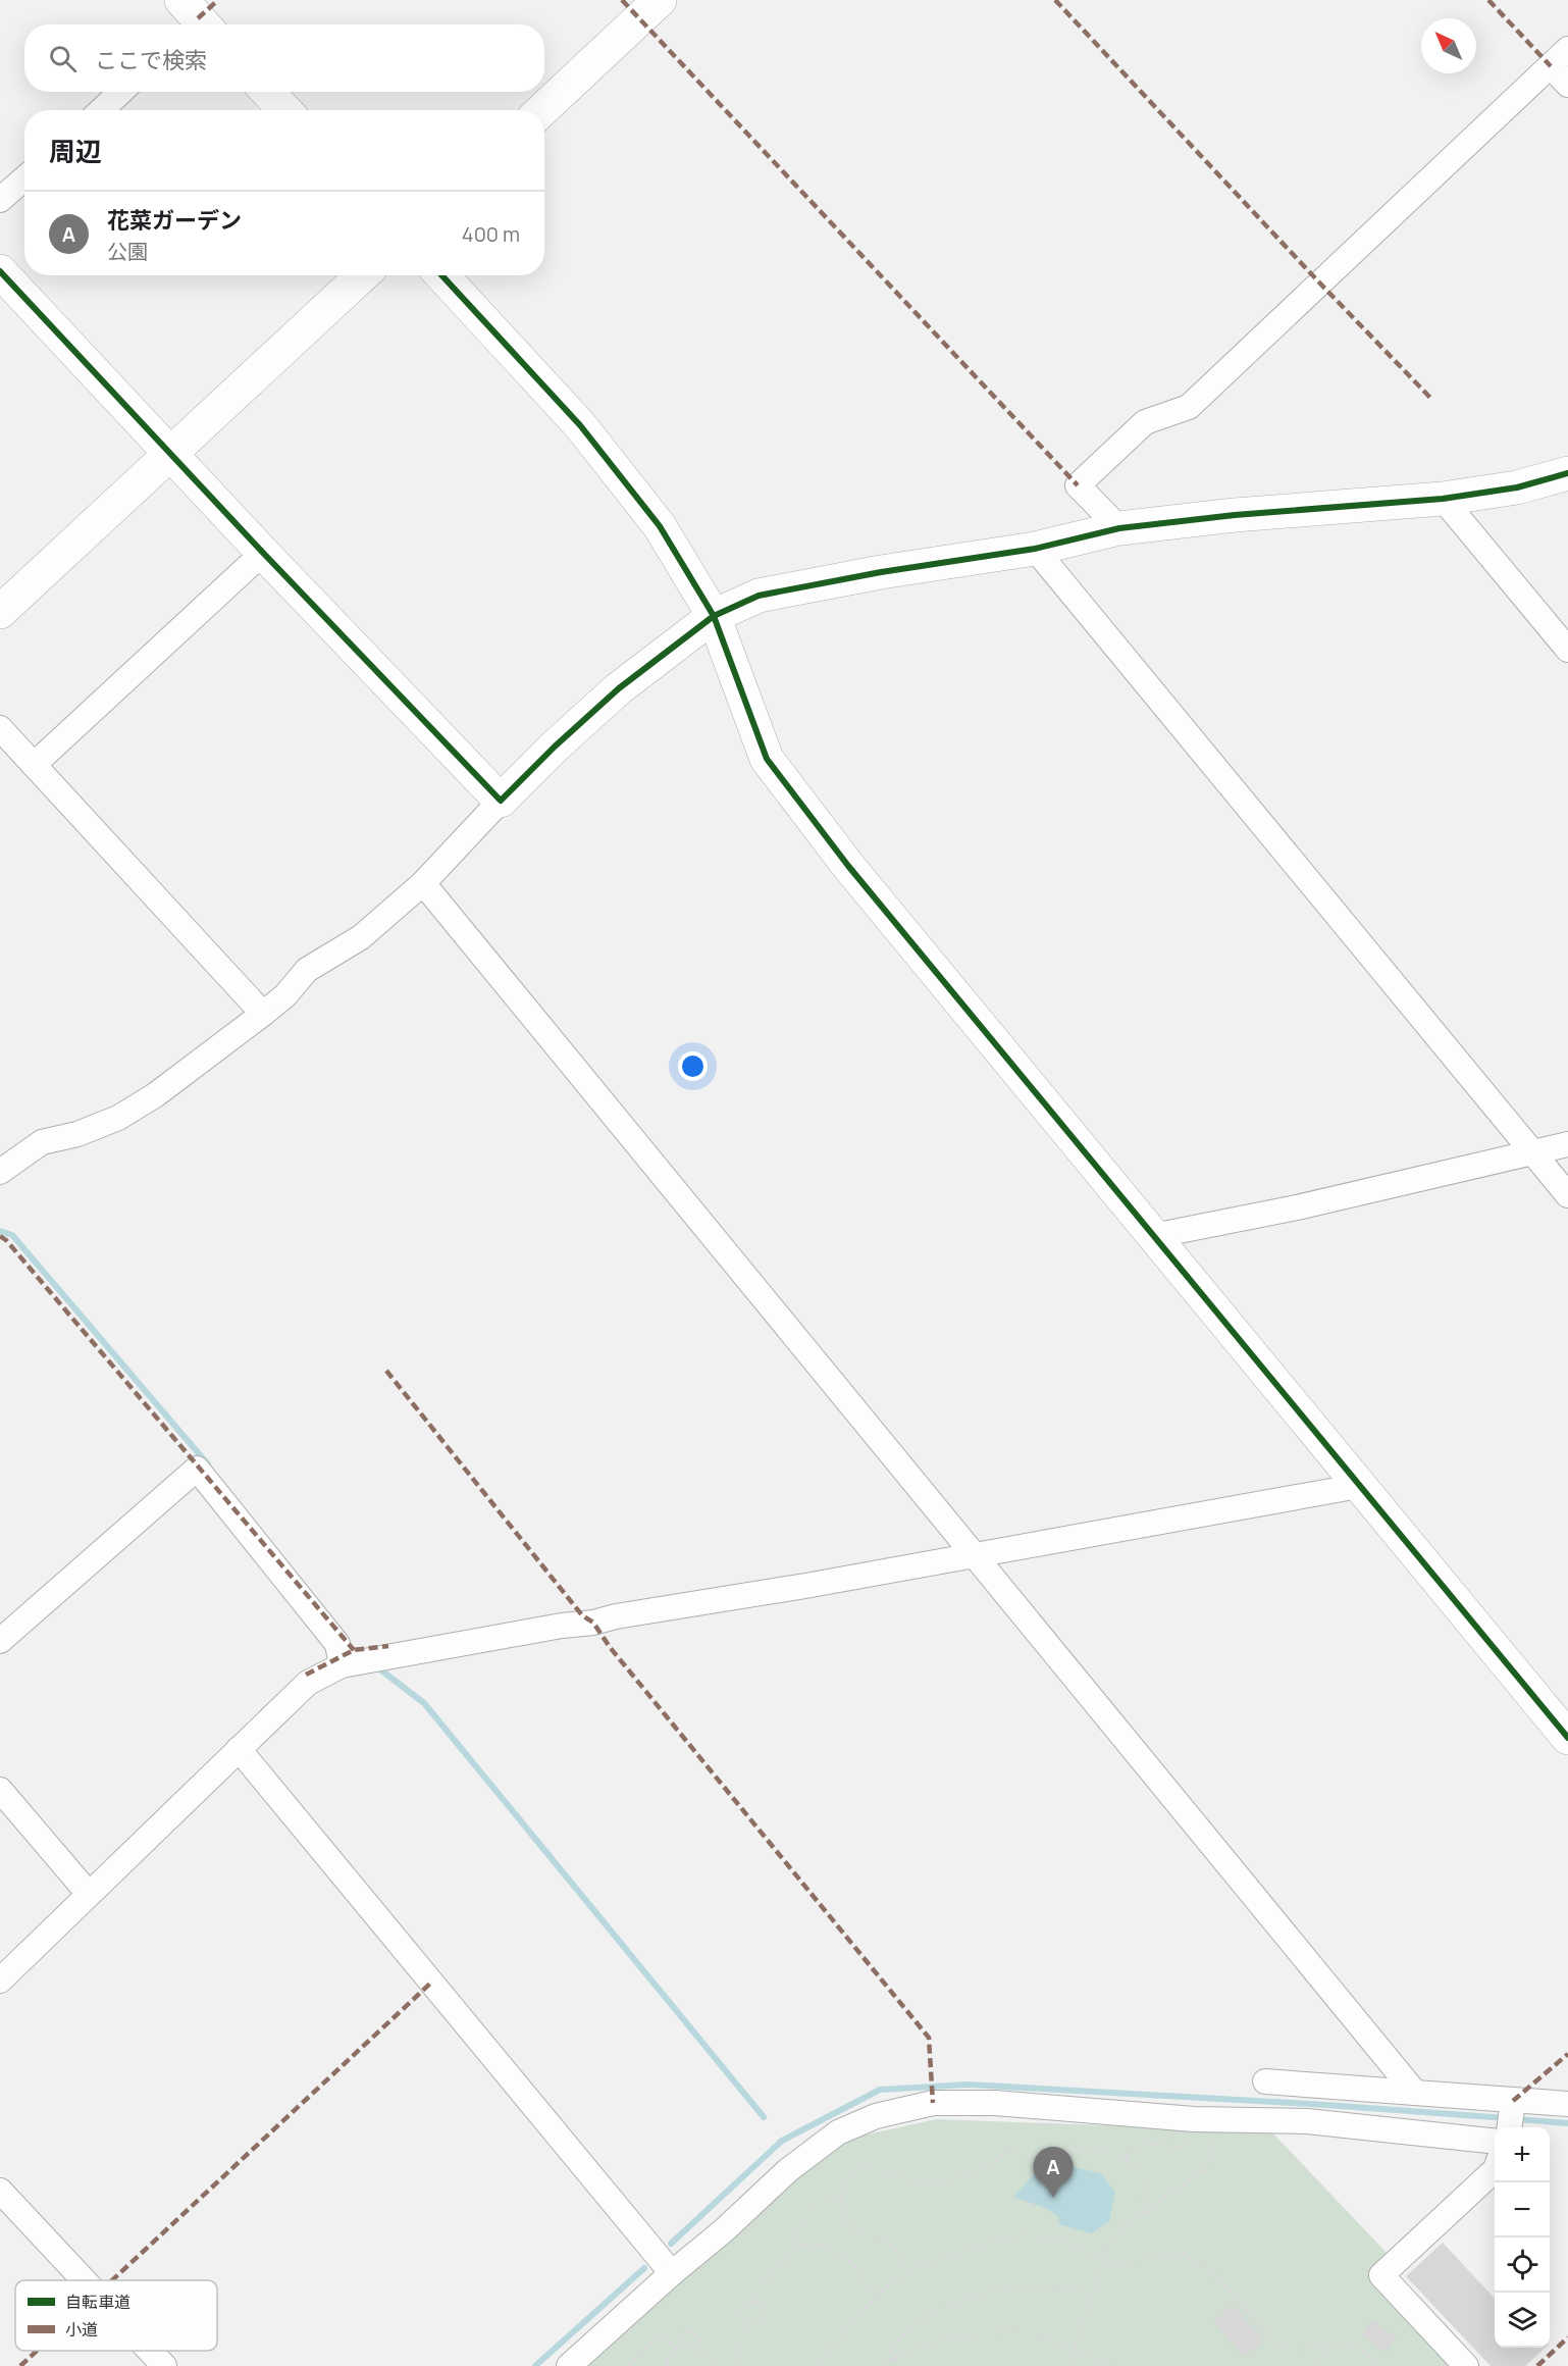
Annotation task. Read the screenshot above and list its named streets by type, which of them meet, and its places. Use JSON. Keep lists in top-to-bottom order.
{
  "legend": ["自転車道", "小道"],
  "north": "top left",
  "page": {
    "search": "ここで検索",
    "heading": "周辺",
    "list": [
      {
        "mark": "A",
        "name": "花菜ガーデン",
        "note": "公園",
        "value": "400 m"
      }
    ],
    "map_buttons": ["+", "−"],
    "pins": "A"
  }
}
